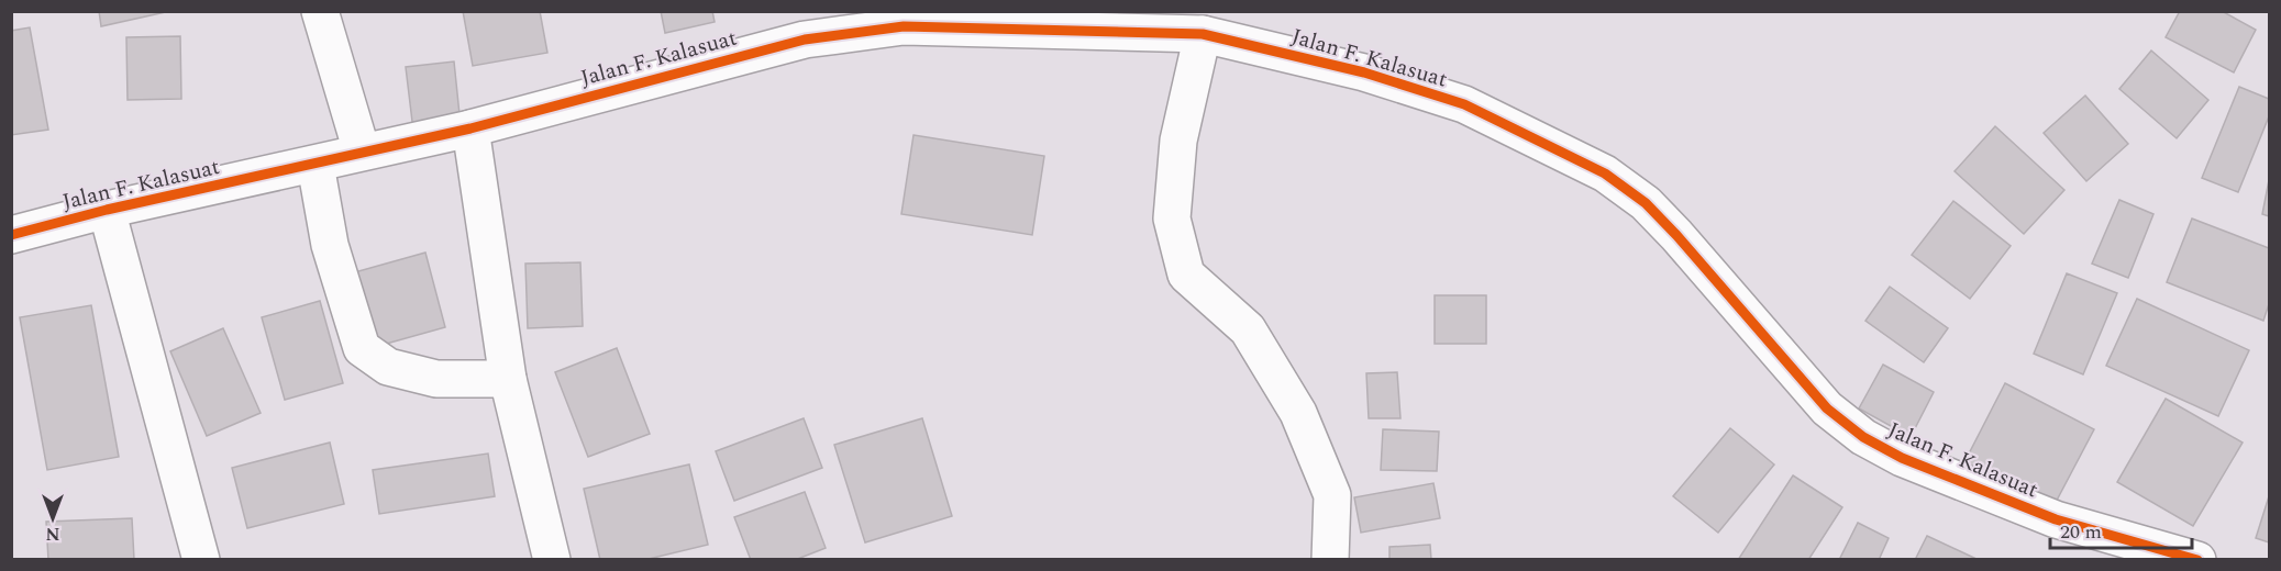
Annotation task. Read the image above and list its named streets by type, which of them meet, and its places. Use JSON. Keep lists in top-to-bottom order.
{
  "streets": {
    "street": ["Jalan F. Kalasuat"]
  },
  "scale_bar": "20 m",
  "north": "bottom"
}
